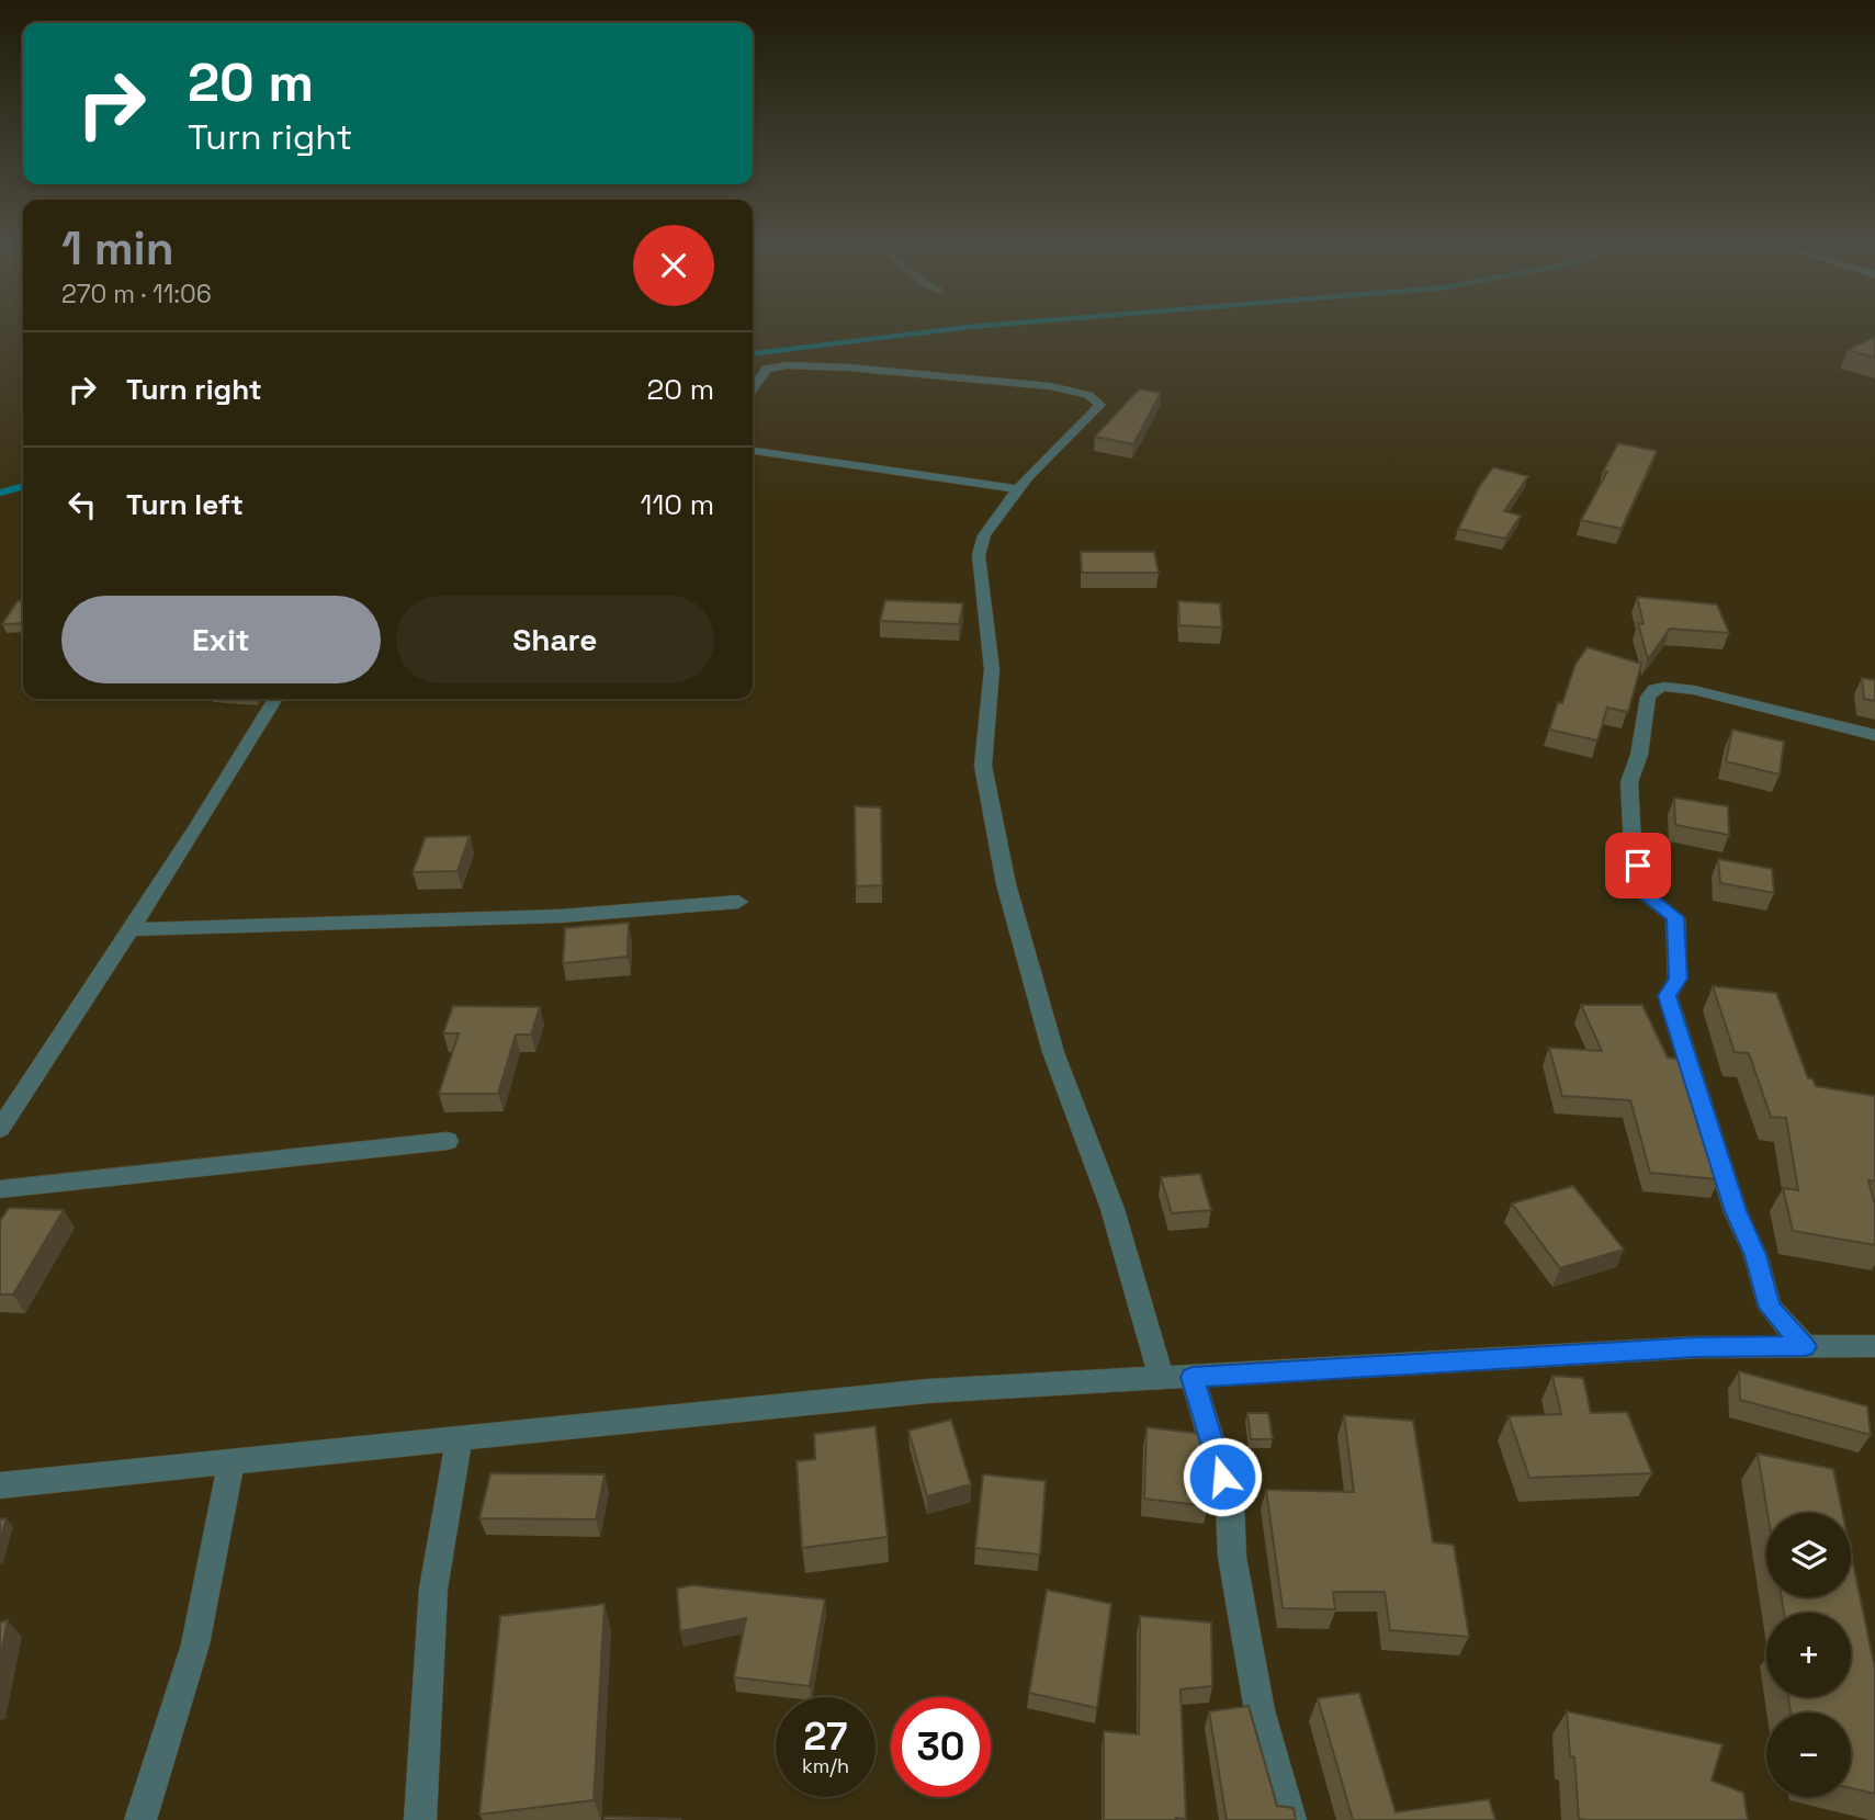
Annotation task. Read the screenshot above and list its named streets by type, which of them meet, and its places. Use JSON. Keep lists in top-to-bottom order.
{
  "page": {
    "turn": ["20 m", "Turn right"],
    "heading": ["1 min", "270 m · 11:06"],
    "list": [
      {
        "name": "Turn right",
        "value": "20 m"
      },
      {
        "name": "Turn left",
        "value": "110 m"
      }
    ],
    "buttons": ["Exit", "Share"],
    "map_buttons": ["+", "−"],
    "speed": "27 km/h",
    "limit": "30"
  }
}
